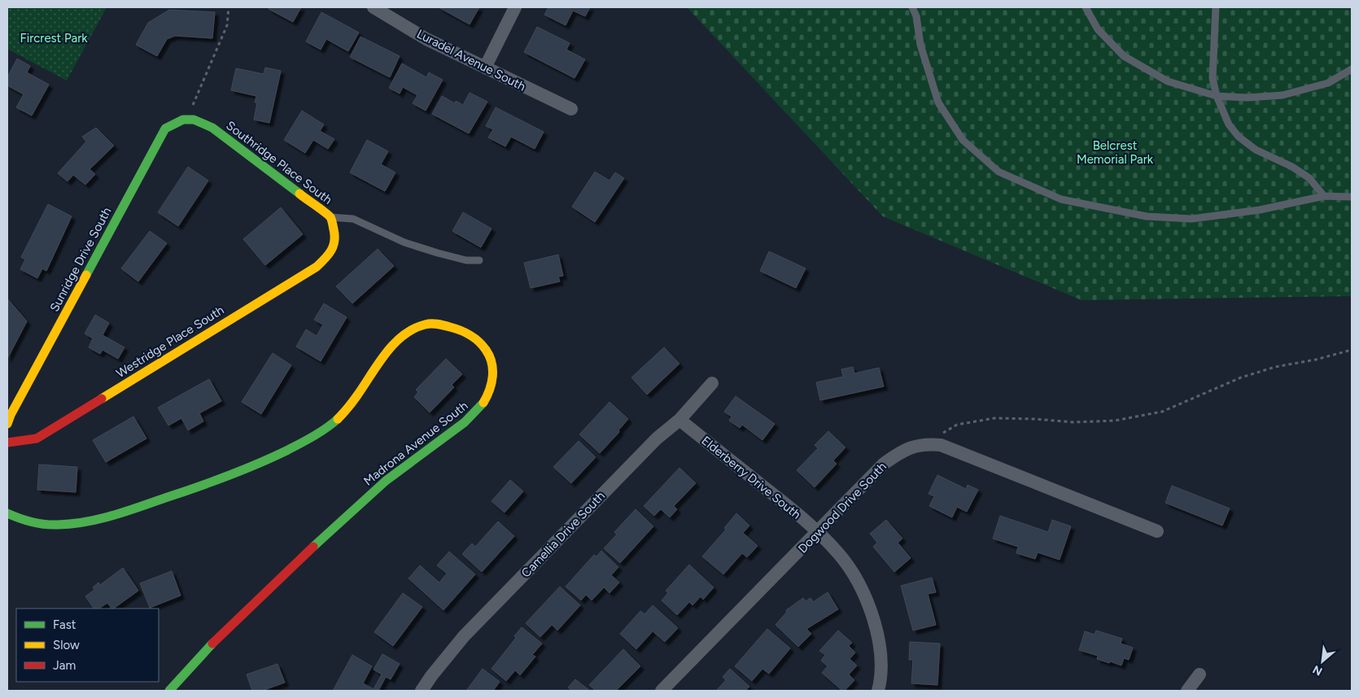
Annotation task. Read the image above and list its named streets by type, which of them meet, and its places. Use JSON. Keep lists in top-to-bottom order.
{
  "streets": {
    "main road": [
      "Southridge Place South",
      "Sunridge Drive South",
      "Westridge Place South",
      "Madrona Avenue South"
    ],
    "street": [
      "Luradel Avenue South",
      "Elderberry Drive South",
      "Dogwood Drive South",
      "Camellia Drive South"
    ]
  },
  "crossings": [
    ["Southridge Place South", "Sunridge Drive South"],
    ["Southridge Place South", "Westridge Place South"],
    ["Elderberry Drive South", "Dogwood Drive South"],
    ["Elderberry Drive South", "Camellia Drive South"]
  ],
  "parks": ["Fircrest Park", "Belcrest Memorial Park"],
  "legend": ["Fast", "Slow", "Jam"],
  "north": "bottom left"
}
